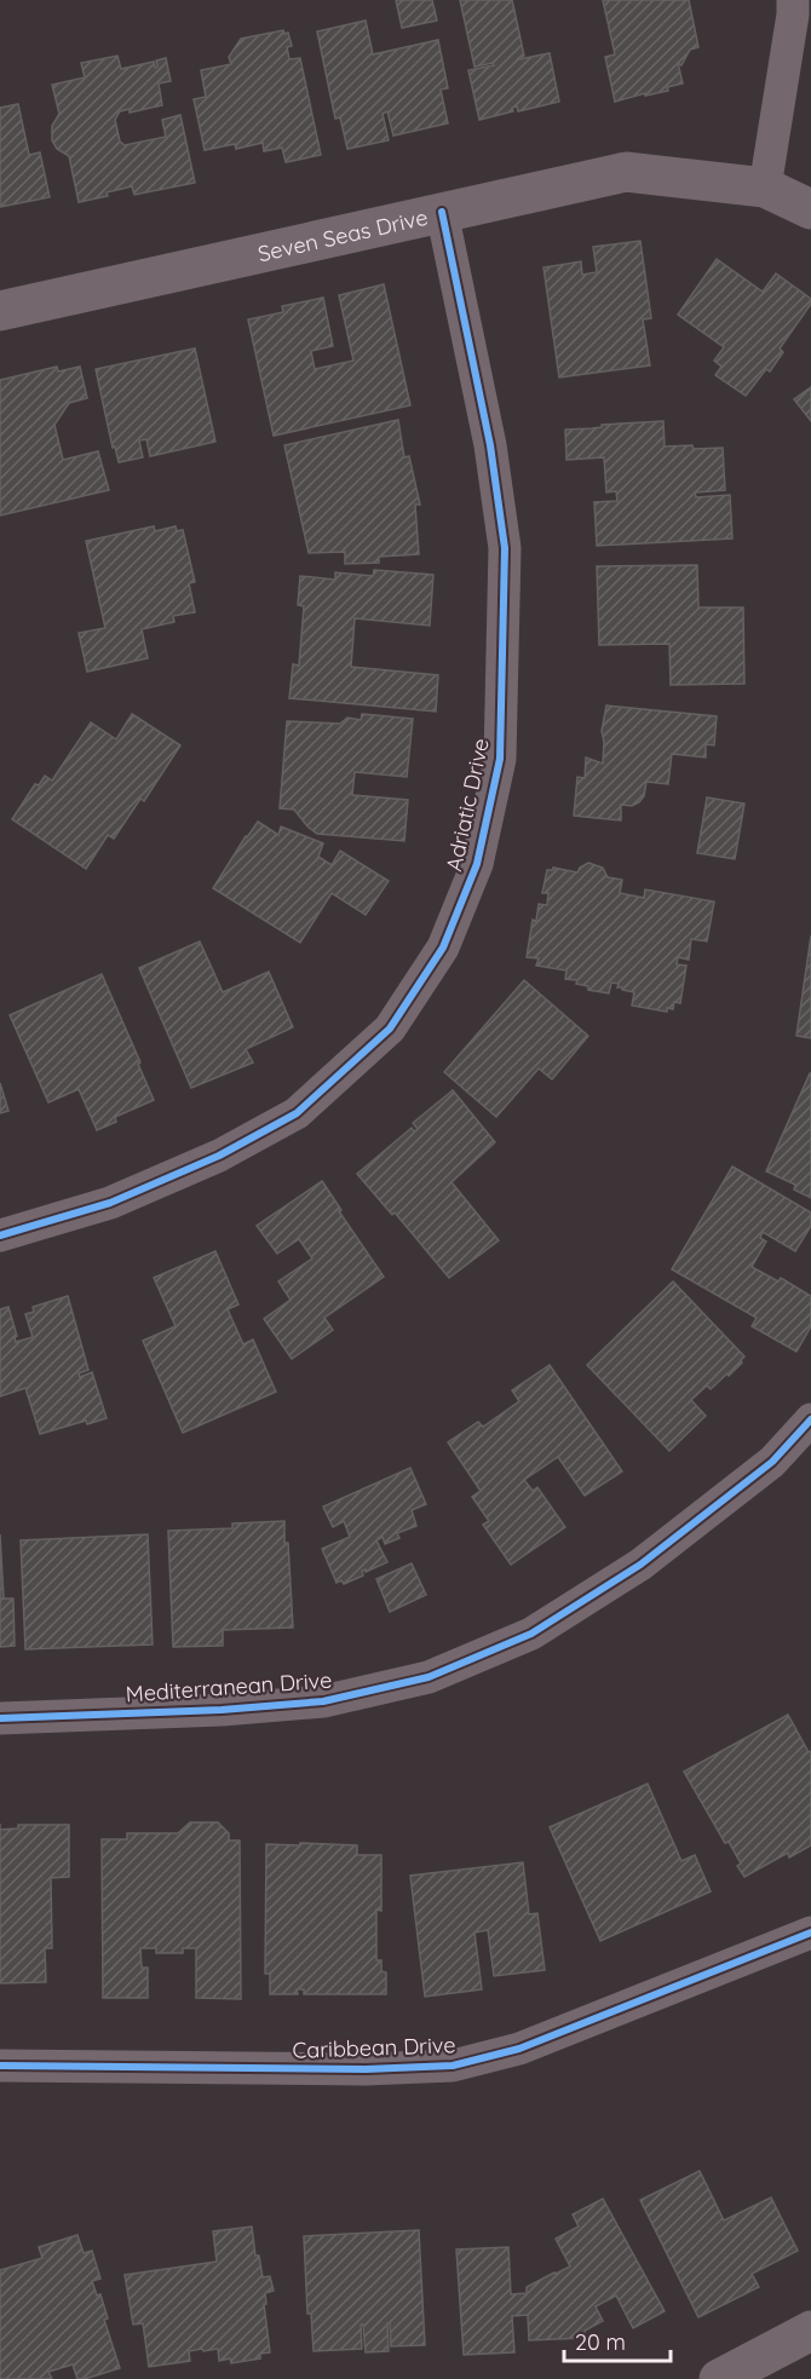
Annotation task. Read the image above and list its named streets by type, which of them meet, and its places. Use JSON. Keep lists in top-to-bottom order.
{
  "streets": {
    "street": [
      "Seven Seas Drive",
      "Adriatic Drive",
      "Mediterranean Drive",
      "Caribbean Drive"
    ]
  },
  "crossings": [
    ["Seven Seas Drive", "Adriatic Drive"]
  ],
  "scale_bar": "20 m"
}
